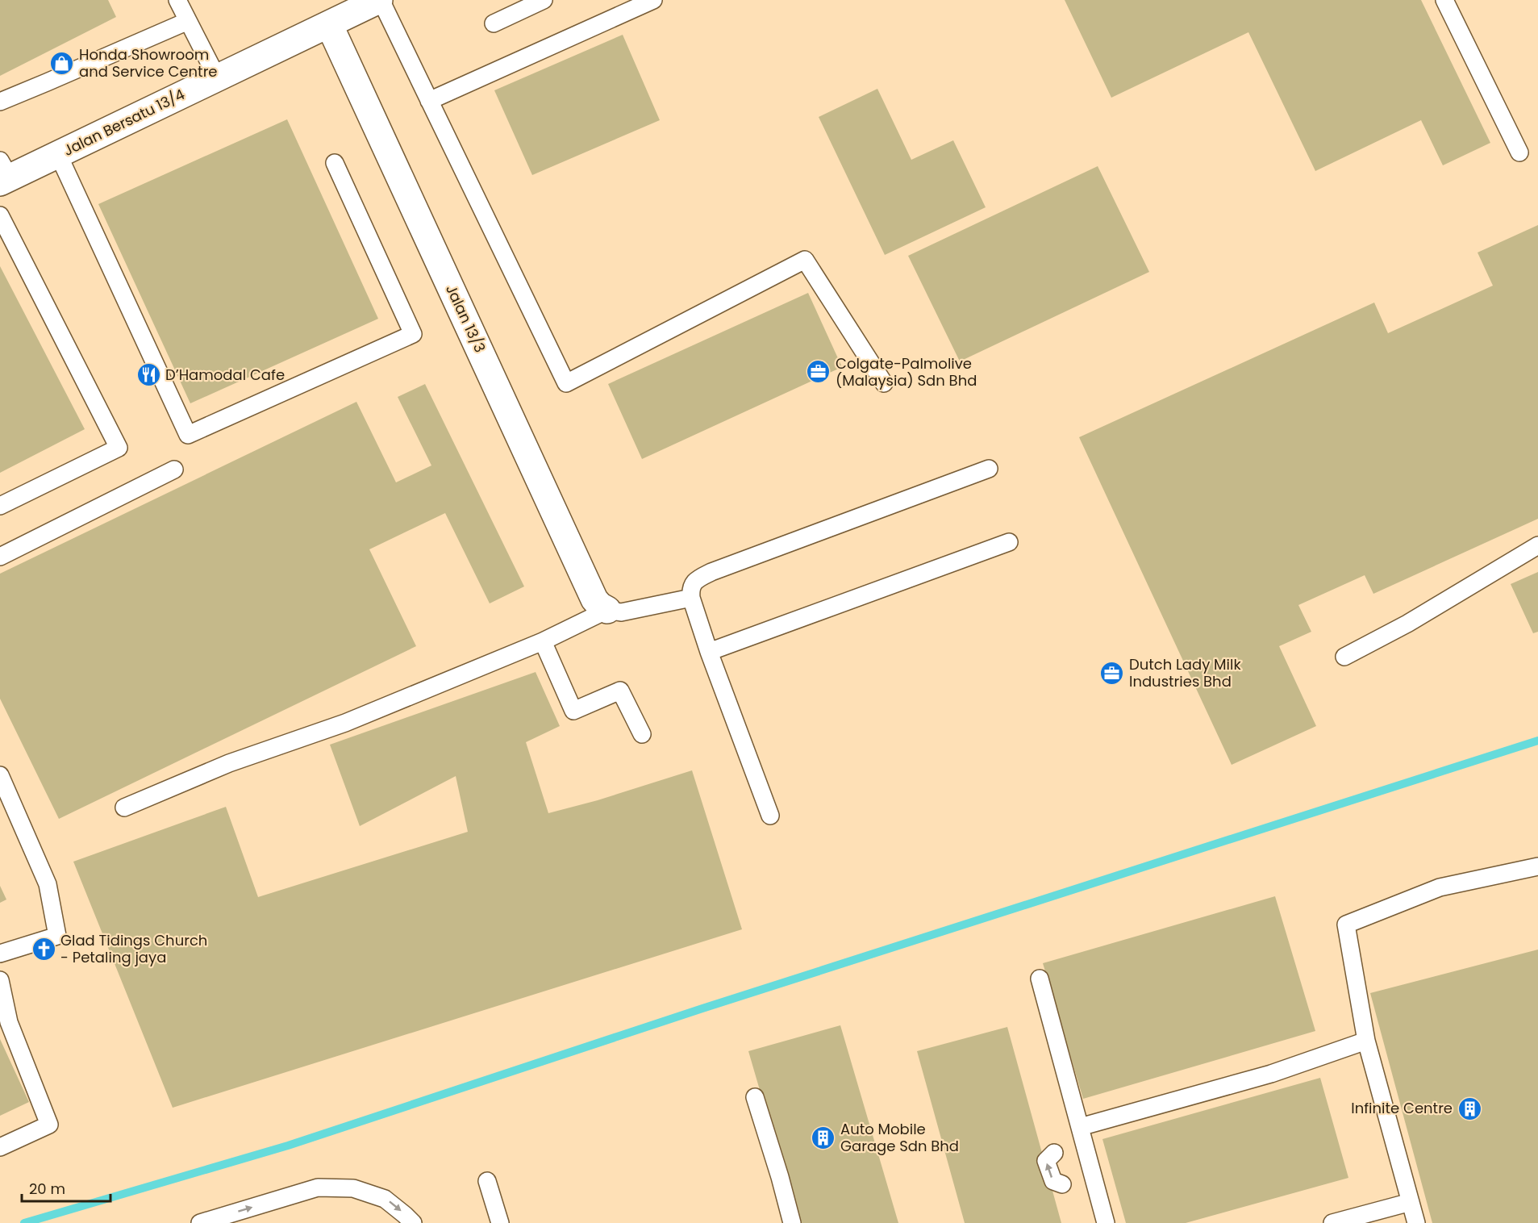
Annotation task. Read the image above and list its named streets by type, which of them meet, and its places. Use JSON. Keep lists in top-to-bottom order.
{
  "streets": {
    "street": ["Jalan Bersatu 13/4", "Jalan 13/3"]
  },
  "crossings": [
    ["Jalan Bersatu 13/4", "Jalan 13/3"]
  ],
  "places": {
    "shop": ["Honda Showroom and Service Centre"],
    "office": ["Colgate-Palmolive (Malaysia) Sdn Bhd", "Dutch Lady Milk Industries Bhd"],
    "restaurant": ["D’Hamodal Cafe"],
    "church": ["Glad Tidings Church - Petaling jaya"],
    "building": ["Infinite Centre", "Auto Mobile Garage Sdn Bhd"]
  },
  "scale_bar": "20 m"
}
